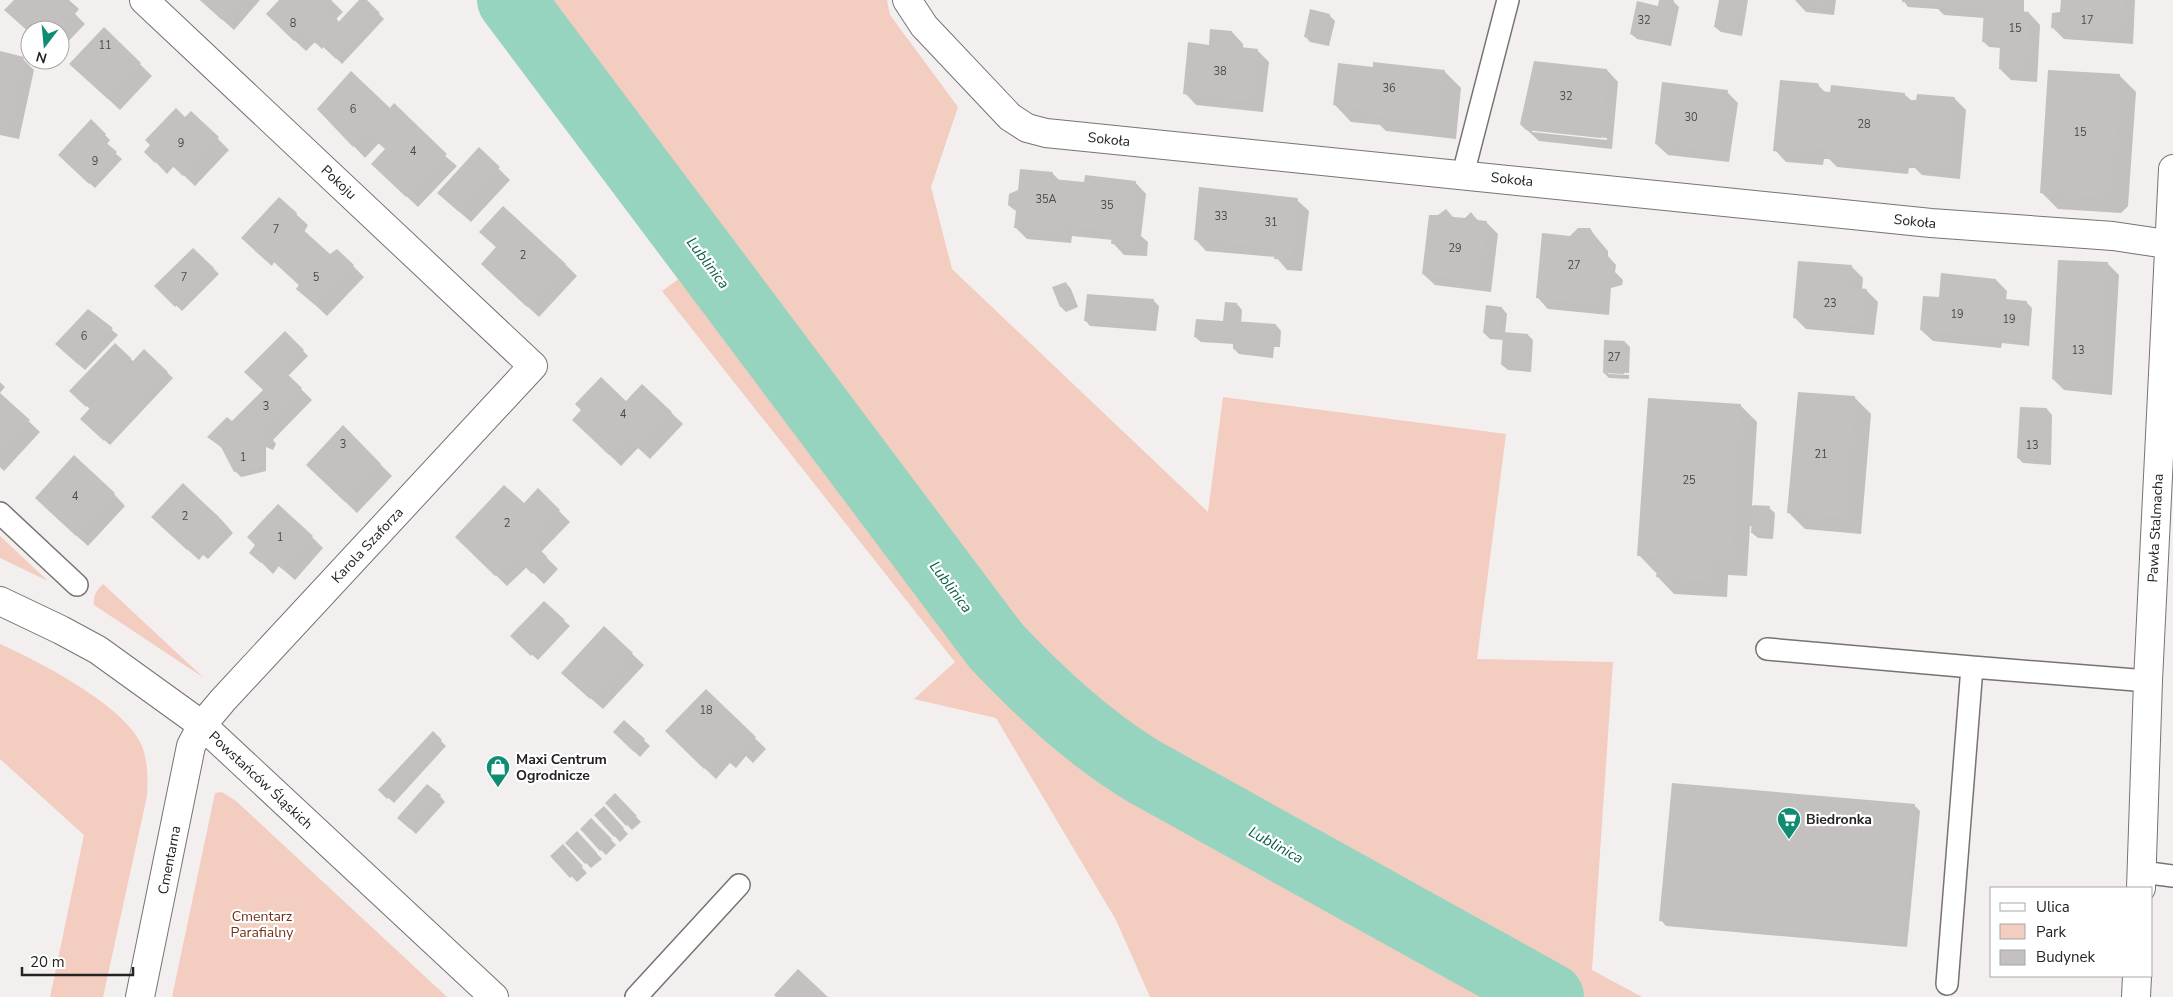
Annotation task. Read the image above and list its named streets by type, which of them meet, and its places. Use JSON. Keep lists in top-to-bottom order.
{
  "streets": {
    "street": [
      "Sokoła",
      "Pokoju",
      "Pawła Stalmacha",
      "Karola Szaforza",
      "Powstańców Śląskich",
      "Cmentarna"
    ]
  },
  "crossings": [
    ["Sokoła", "Pawła Stalmacha"],
    ["Pokoju", "Karola Szaforza"],
    ["Karola Szaforza", "Powstańców Śląskich"],
    ["Karola Szaforza", "Cmentarna"],
    ["Powstańców Śląskich", "Cmentarna"]
  ],
  "water": ["Lublinica"],
  "parks": ["Cmentarz Parafialny"],
  "places": {
    "shop": ["Maxi Centrum Ogrodnicze"],
    "supermarket": ["Biedronka"]
  },
  "house_numbers": [
    "32",
    "17",
    "8",
    "15",
    "11",
    "38",
    "36",
    "32",
    "6",
    "30",
    "28",
    "15",
    "9",
    "4",
    "9",
    "35A",
    "35",
    "33",
    "31",
    "7",
    "29",
    "2",
    "27",
    "7",
    "5",
    "23",
    "19",
    "19",
    "6",
    "13",
    "27",
    "3",
    "4",
    "3",
    "13",
    "21",
    "1",
    "25",
    "4",
    "2",
    "2",
    "1",
    "18"
  ],
  "legend": ["Ulica", "Park", "Budynek"],
  "scale_bar": "20 m",
  "north": "bottom"
}
